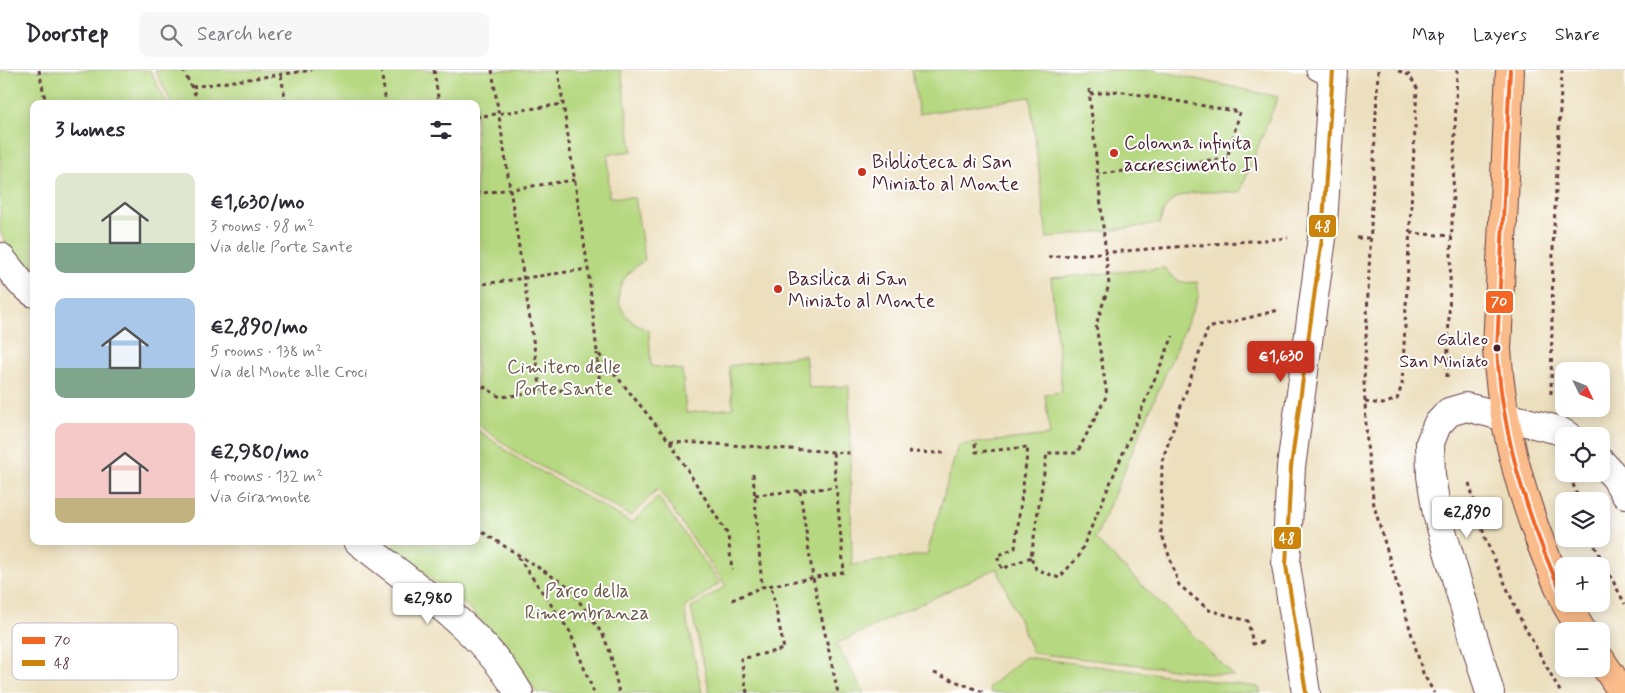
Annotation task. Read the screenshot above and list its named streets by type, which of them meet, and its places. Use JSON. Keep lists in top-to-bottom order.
{
  "parks": ["Cimitero delle Porte Sante", "Parco della Rimembranza"],
  "places": [
    "Colonna infinita accrescimento II",
    "Biblioteca di San Miniato al Monte",
    "Basilica di San Miniato al Monte",
    "Galileo San Miniato"
  ],
  "lines": ["transit line 70", "transit line 48"],
  "legend": ["70", "48"],
  "north": "bottom right",
  "page": {
    "header": "Doorstep",
    "search": "Search here",
    "nav": ["Map", "Layers", "Share"],
    "heading": "3 homes",
    "list": [
      {
        "name": "€1,630/mo",
        "note": "3 rooms · 98 m² · Via delle Porte Sante"
      },
      {
        "name": "€2,890/mo",
        "note": "5 rooms · 138 m² · Via del Monte alle Croci"
      },
      {
        "name": "€2,980/mo",
        "note": "4 rooms · 132 m² · Via Giramonte"
      }
    ],
    "price": ["€1,630", "€2,890", "€2,980"],
    "map_buttons": ["+", "−"]
  }
}
